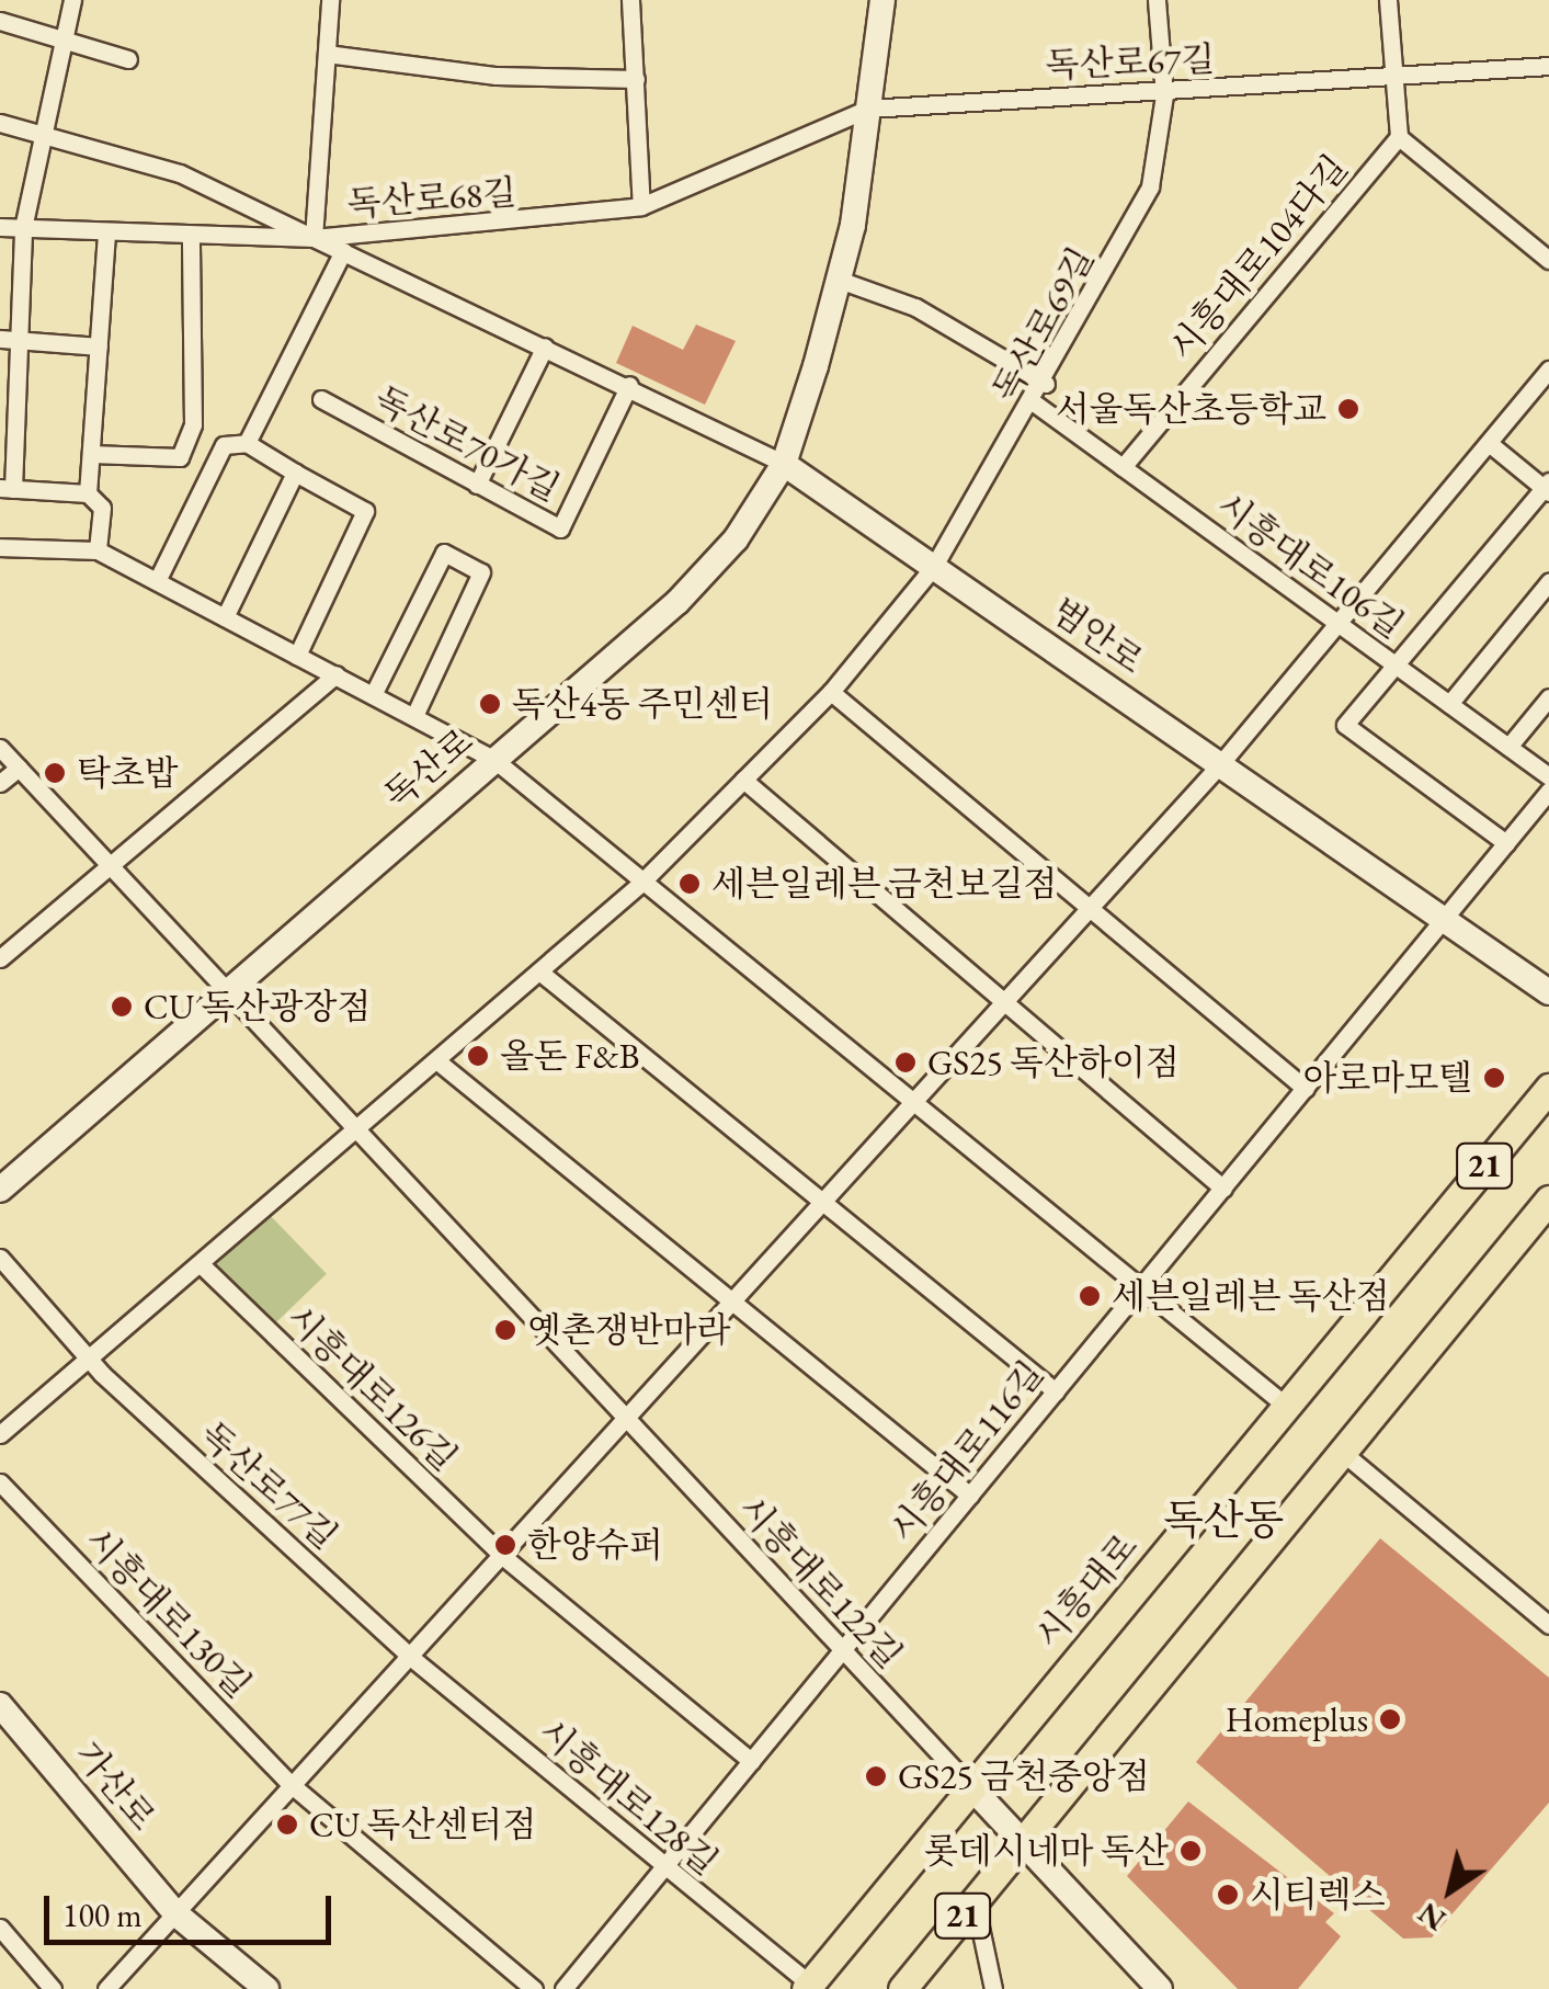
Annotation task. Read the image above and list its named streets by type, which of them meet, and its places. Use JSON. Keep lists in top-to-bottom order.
{
  "streets": {
    "main road": [
      "범안로",
      "독산로",
      "21",
      "시흥대로",
      "가산로"
    ],
    "street": [
      "독산로67길",
      "독산로68길",
      "시흥대로104다길",
      "독산로69길",
      "독산로70가길",
      "시흥대로106길",
      "시흥대로126길",
      "시흥대로116길",
      "독산로77길",
      "시흥대로122길",
      "시흥대로130길",
      "시흥대로128길"
    ]
  },
  "crossings": [
    ["독산로67길", "독산로68길"],
    ["독산로67길", "독산로69길"],
    ["독산로67길", "독산로"],
    ["독산로68길", "독산로"],
    ["시흥대로104다길", "시흥대로106길"],
    ["독산로69길", "시흥대로106길"],
    ["독산로69길", "범안로"],
    ["범안로", "독산로"],
    ["독산로", "시흥대로122길"],
    ["시흥대로126길", "시흥대로116길"],
    ["시흥대로116길", "시흥대로122길"],
    ["시흥대로116길", "시흥대로128길"],
    ["독산로77길", "시흥대로128길"],
    ["시흥대로122길", "시흥대로"],
    ["시흥대로", "시흥대로128길"]
  ],
  "districts": ["독산동"],
  "places": [
    "서울독산초등학교",
    "독산4동 주민센터",
    "탁초밥",
    "세븐일레븐 금천보길점",
    "CU 독산광장점",
    "올돈 F&B",
    "GS25 독산하이점",
    "아로마모텔",
    "세븐일레븐 독산점",
    "옛촌쟁반마라",
    "한양슈퍼",
    "Homeplus",
    "GS25 금천중앙점",
    "CU 독산센터점",
    "롯데시네마 독산",
    "시티렉스"
  ],
  "scale_bar": "100 m",
  "north": "bottom left"
}
